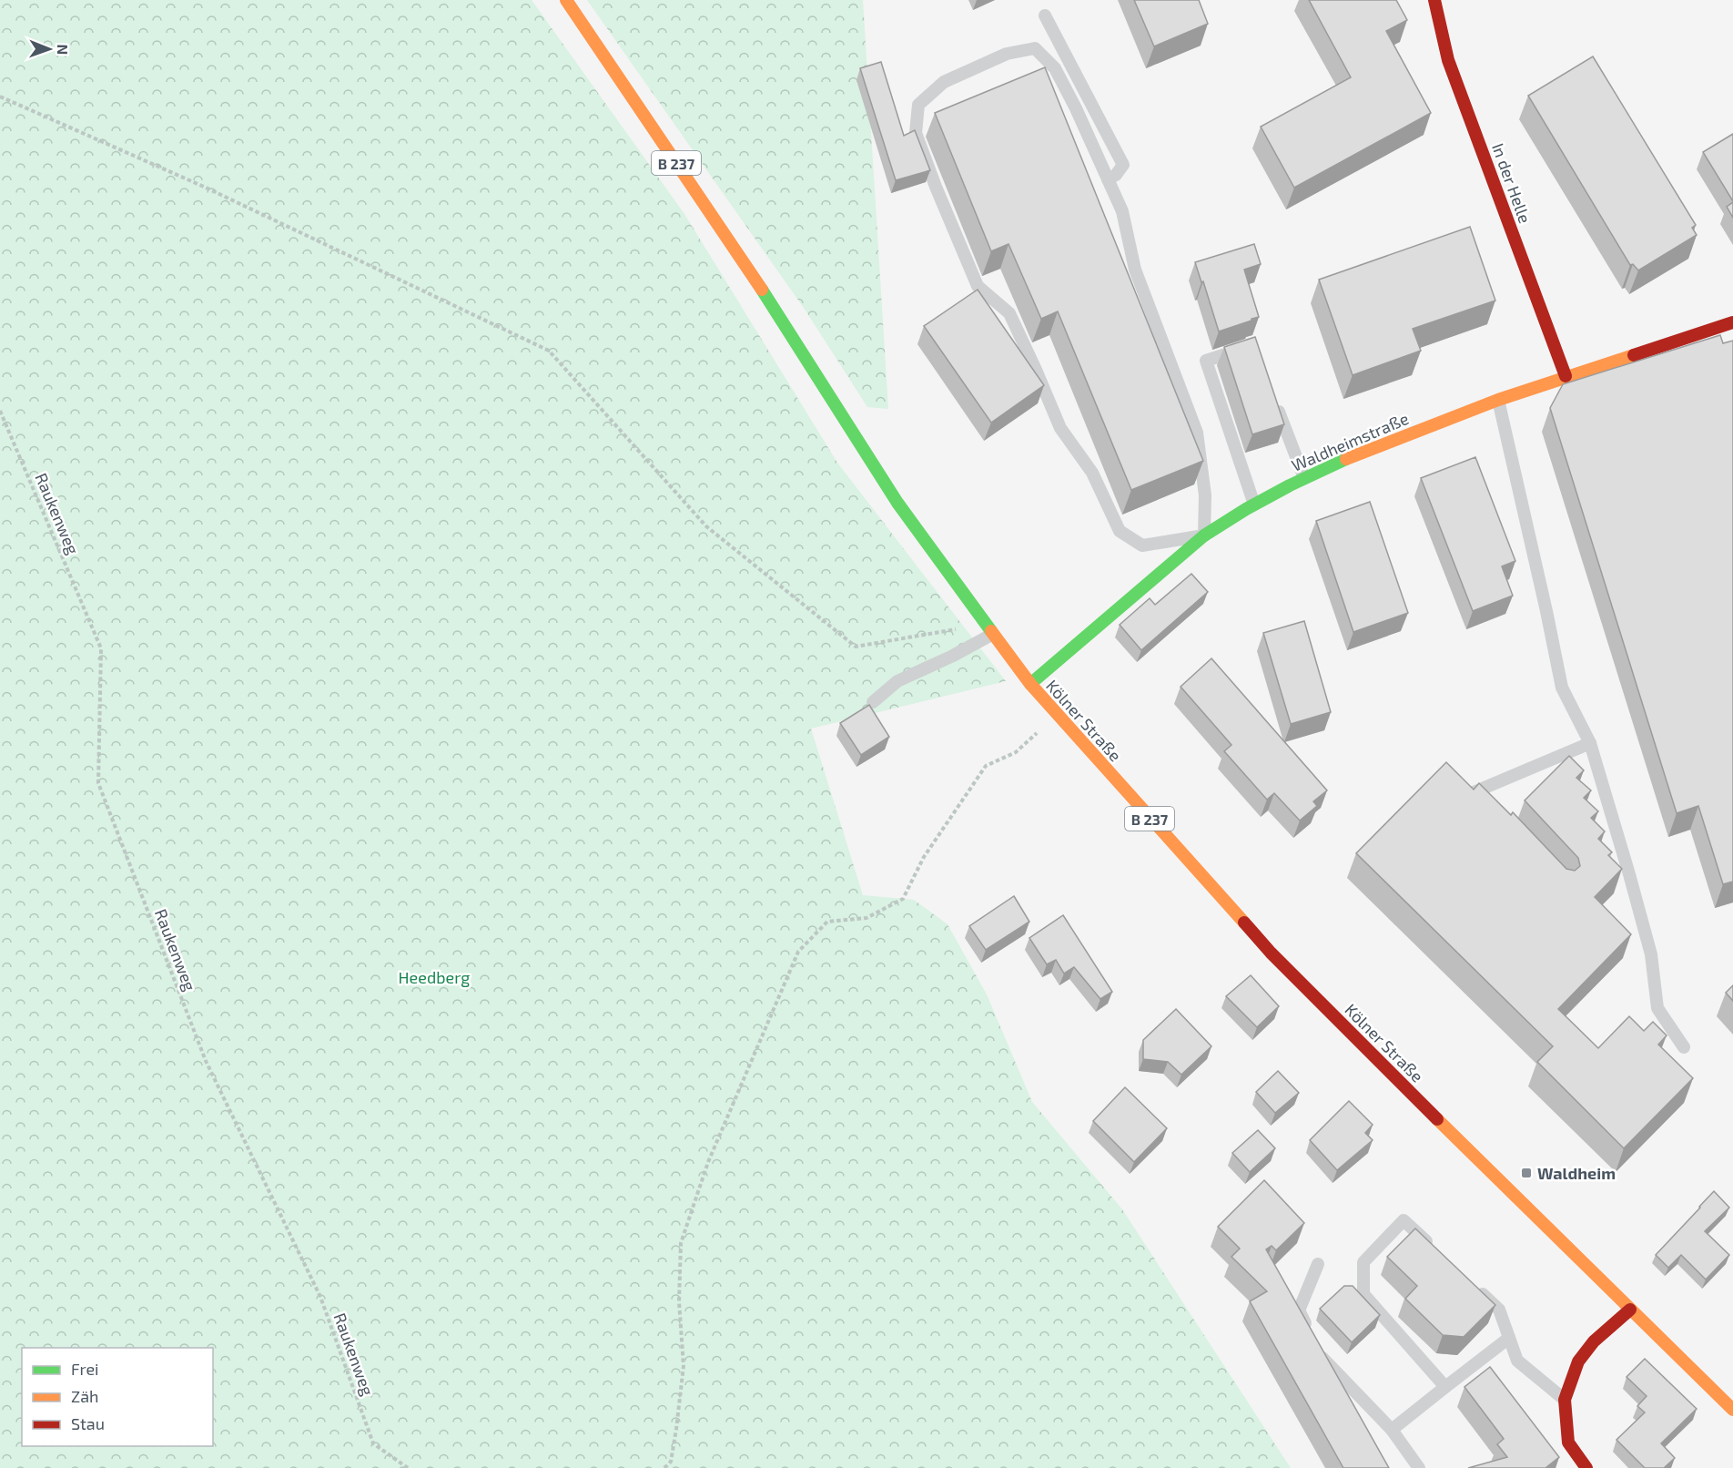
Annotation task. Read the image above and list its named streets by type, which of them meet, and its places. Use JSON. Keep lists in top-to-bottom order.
{
  "streets": {
    "main road": [
      "B 237",
      "In der Helle",
      "Waldheimstraße",
      "Kölner Straße"
    ],
    "path": ["Raukenweg"]
  },
  "crossings": [
    ["B 237", "Waldheimstraße"],
    ["B 237", "Kölner Straße"],
    ["In der Helle", "Waldheimstraße"],
    ["Waldheimstraße", "Kölner Straße"]
  ],
  "parks": ["Heedberg"],
  "places": {
    "transit": ["Waldheim"]
  },
  "legend": ["Frei", "Zäh", "Stau"],
  "north": "right"
}
